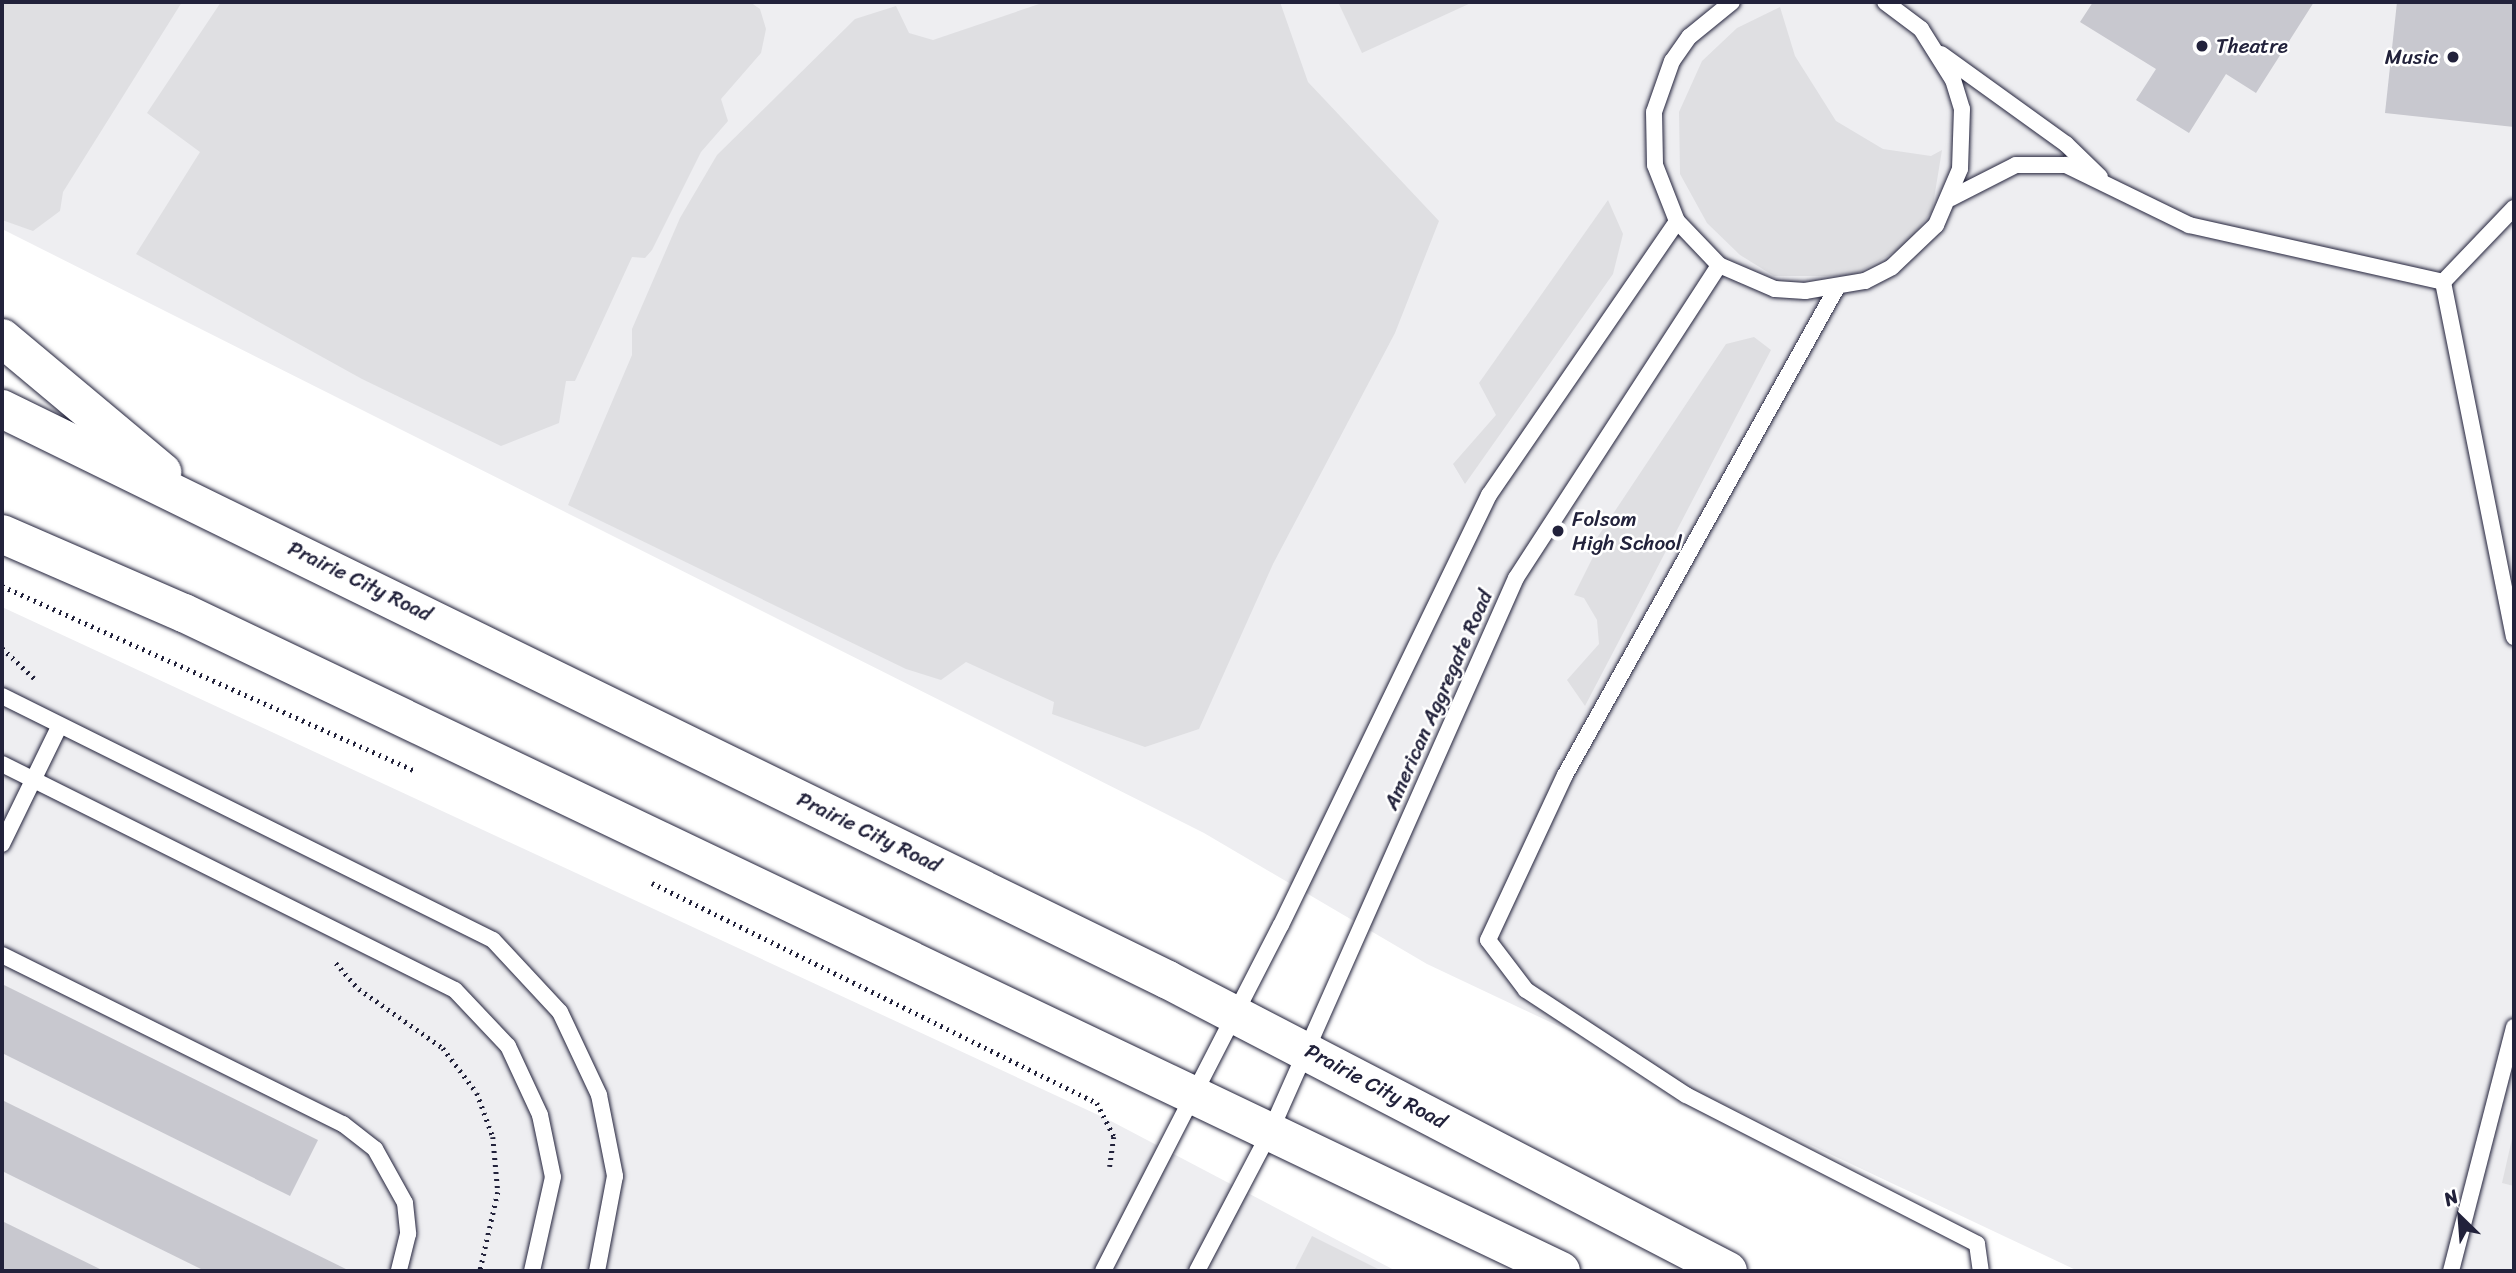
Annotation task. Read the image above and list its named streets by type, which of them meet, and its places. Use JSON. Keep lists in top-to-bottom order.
{
  "streets": {
    "main road": ["Prairie City Road"],
    "lane": ["American Aggregate Road"]
  },
  "crossings": [
    ["Prairie City Road", "American Aggregate Road"]
  ],
  "places": ["Theatre", "Music", "Folsom High School"],
  "north": "top left"
}
